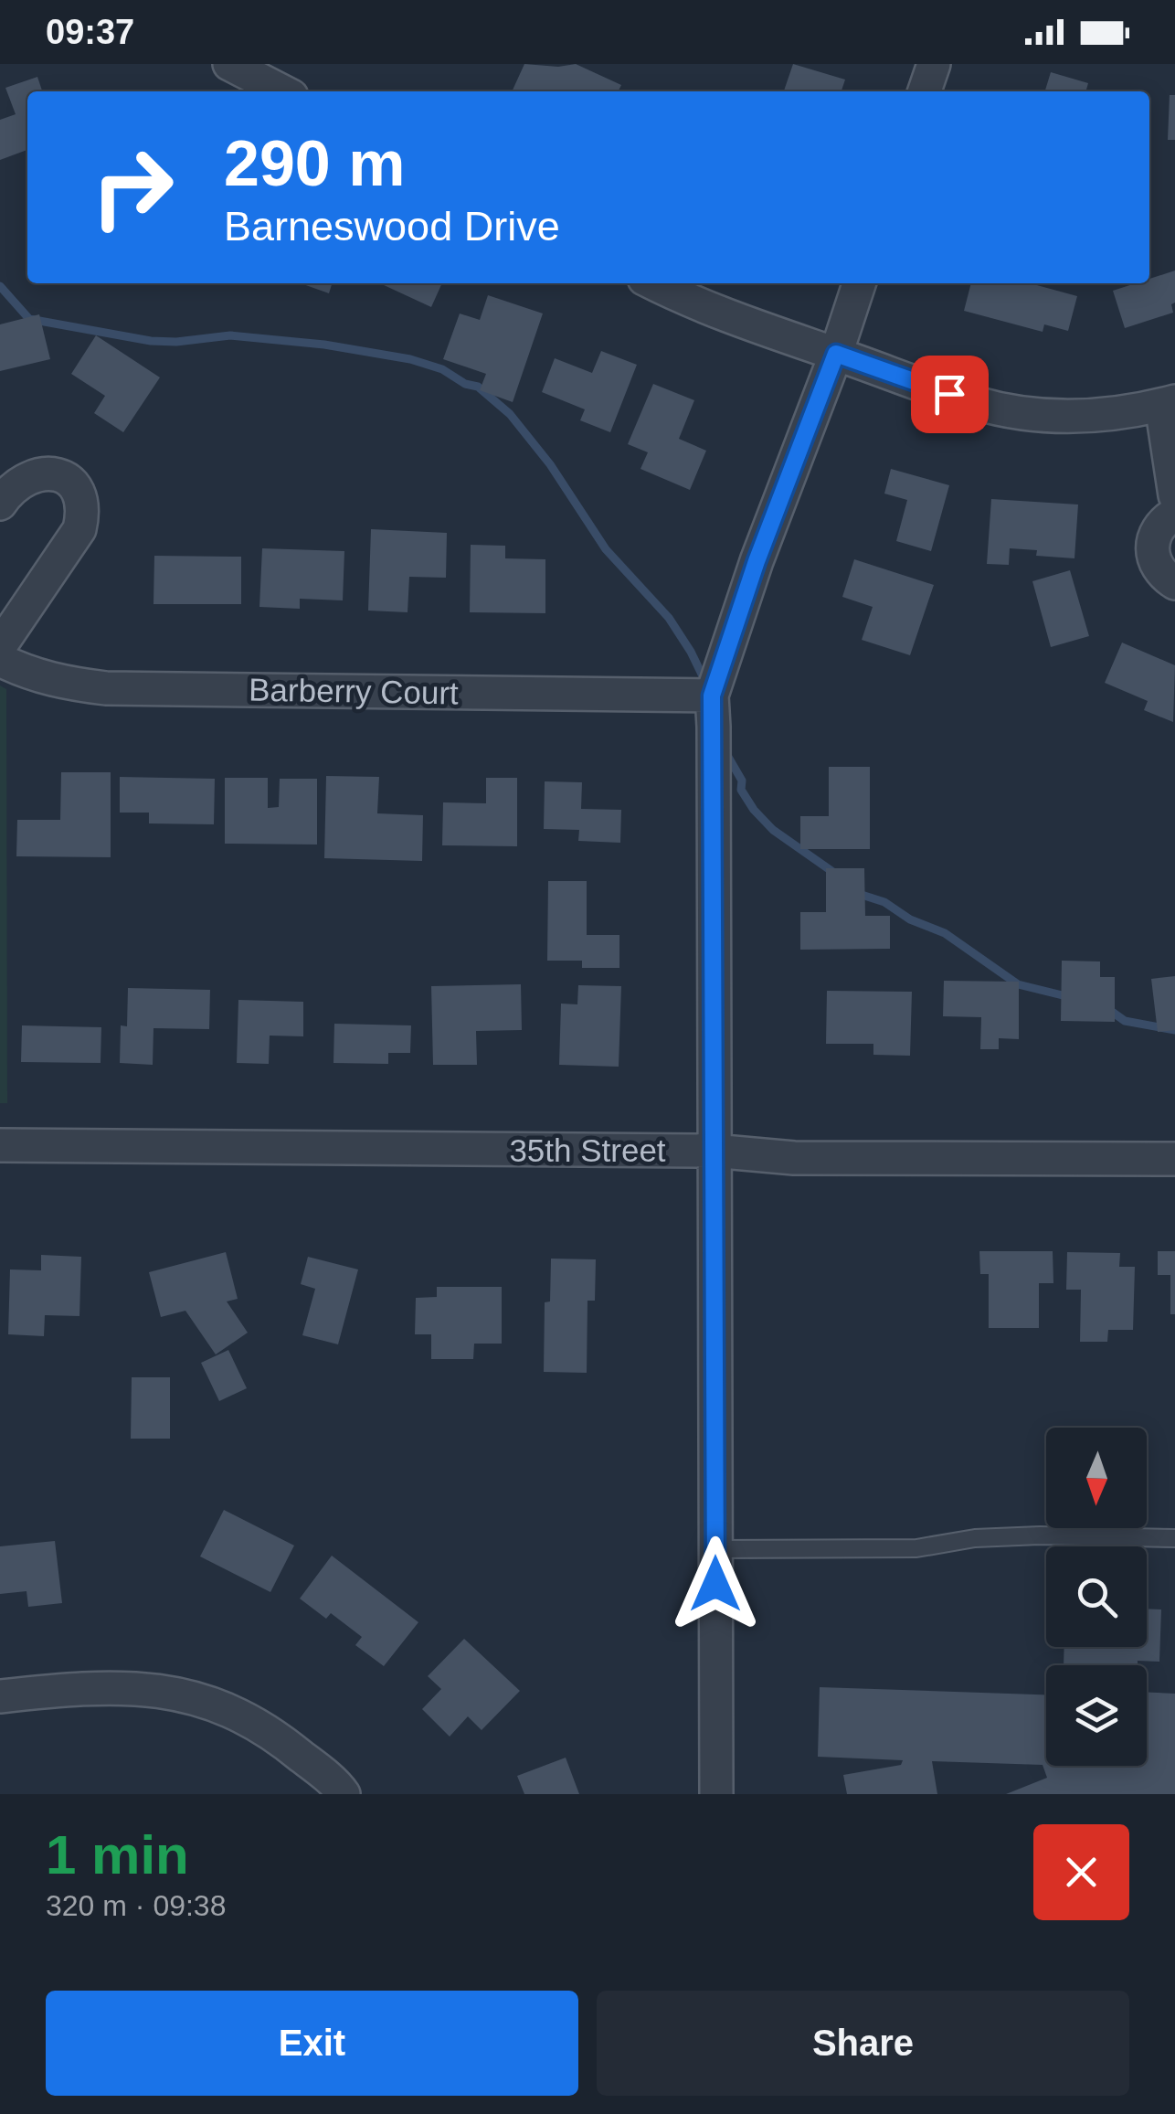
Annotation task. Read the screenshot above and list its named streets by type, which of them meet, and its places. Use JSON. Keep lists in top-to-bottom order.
{
  "streets": {
    "street": ["Barberry Court", "35th Street"]
  },
  "north": "bottom",
  "page": {
    "status": "09:37",
    "turn": ["290 m", "Barneswood Drive"],
    "heading": ["1 min", "320 m · 09:38"],
    "buttons": ["Exit", "Share"]
  }
}
